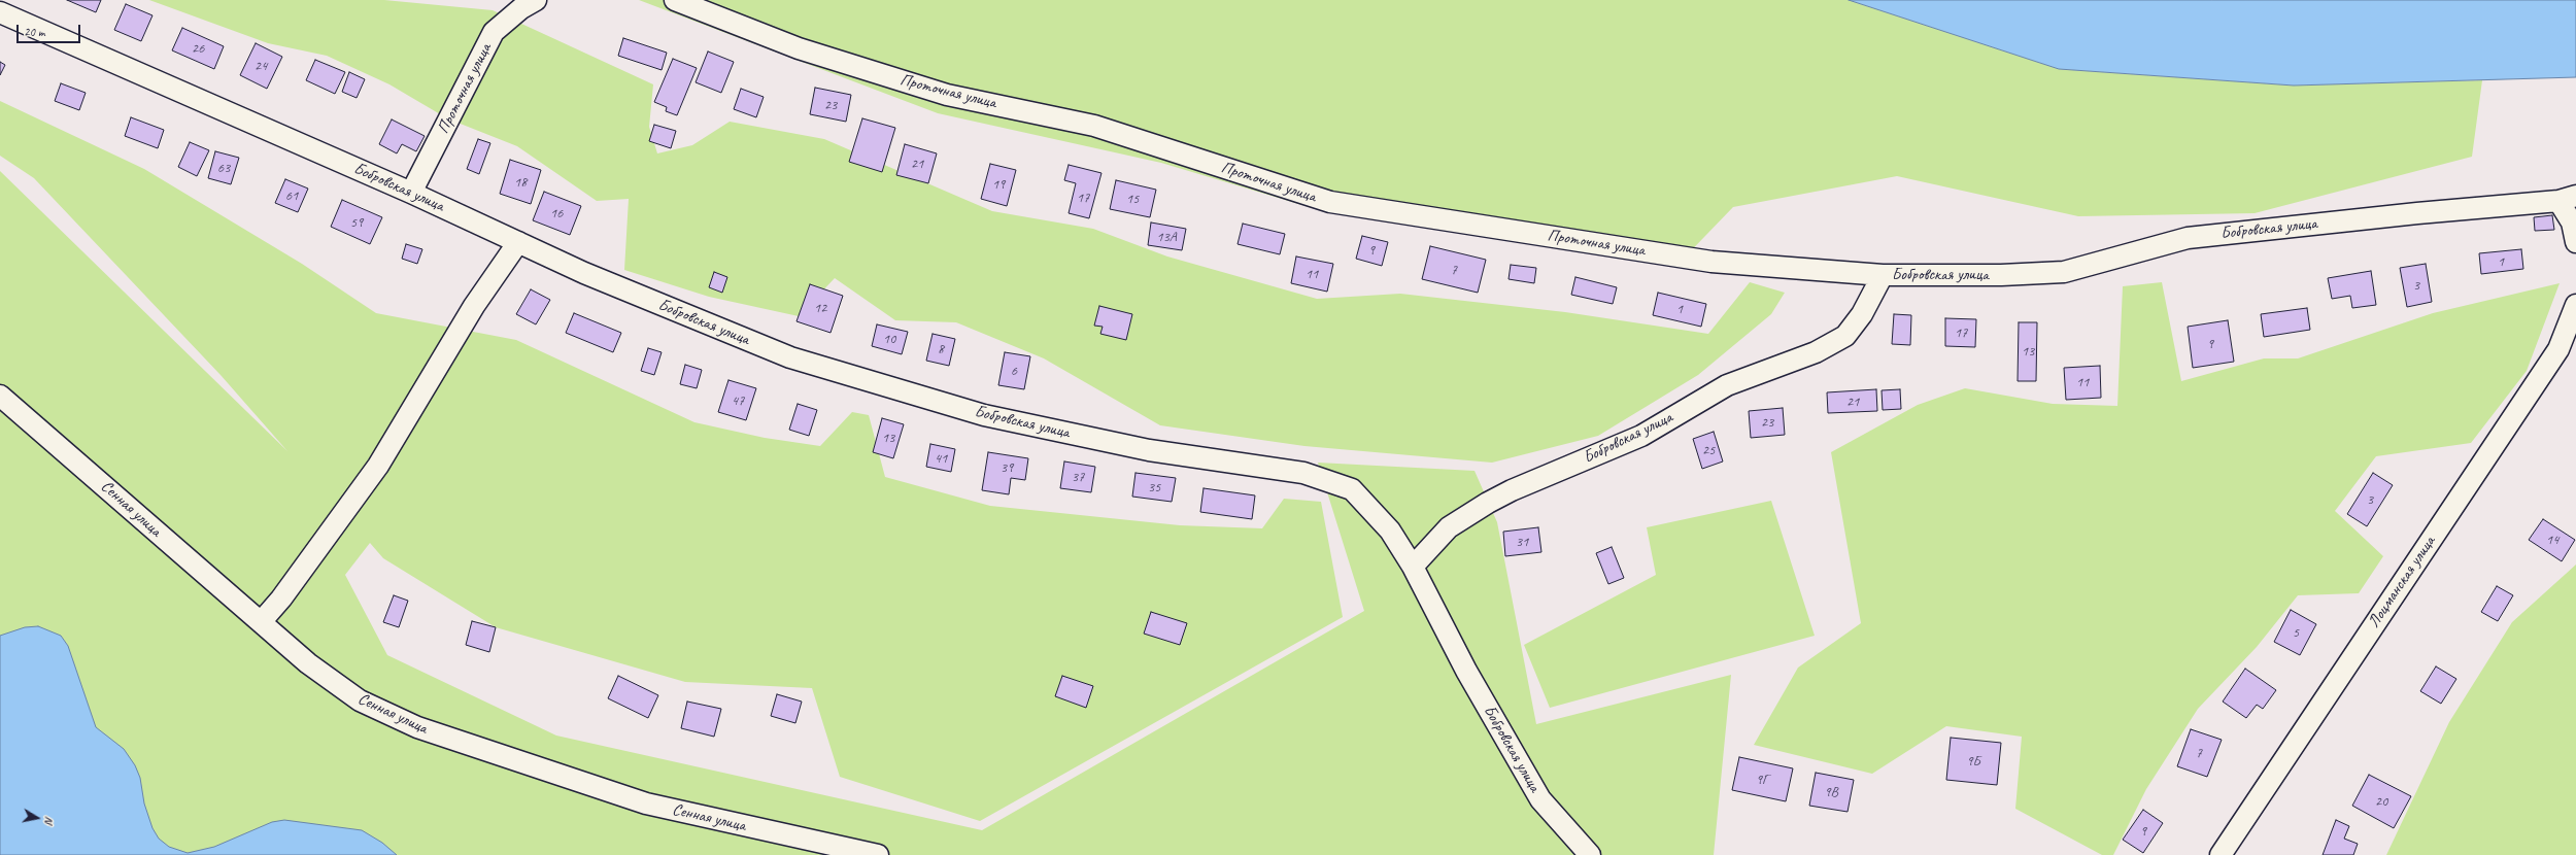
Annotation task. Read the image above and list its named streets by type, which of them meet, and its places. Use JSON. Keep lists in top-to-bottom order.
{
  "streets": {
    "street": [
      "Проточная улица",
      "Бобровская улица",
      "Сенная улица",
      "Лоцманская улица"
    ]
  },
  "crossings": [
    ["Проточная улица", "Бобровская улица"]
  ],
  "house_numbers": [
    "26",
    "24",
    "23",
    "21",
    "63",
    "18",
    "19",
    "61",
    "17",
    "15",
    "16",
    "59",
    "13А",
    "9",
    "1",
    "7",
    "11",
    "3",
    "12",
    "1",
    "17",
    "10",
    "9",
    "8",
    "13",
    "6",
    "11",
    "47",
    "21",
    "23",
    "13",
    "25",
    "41",
    "39",
    "37",
    "35",
    "3",
    "14",
    "31",
    "5",
    "7",
    "9Б",
    "9Г",
    "9В",
    "20",
    "9"
  ],
  "scale_bar": "20 m",
  "north": "right"
}
